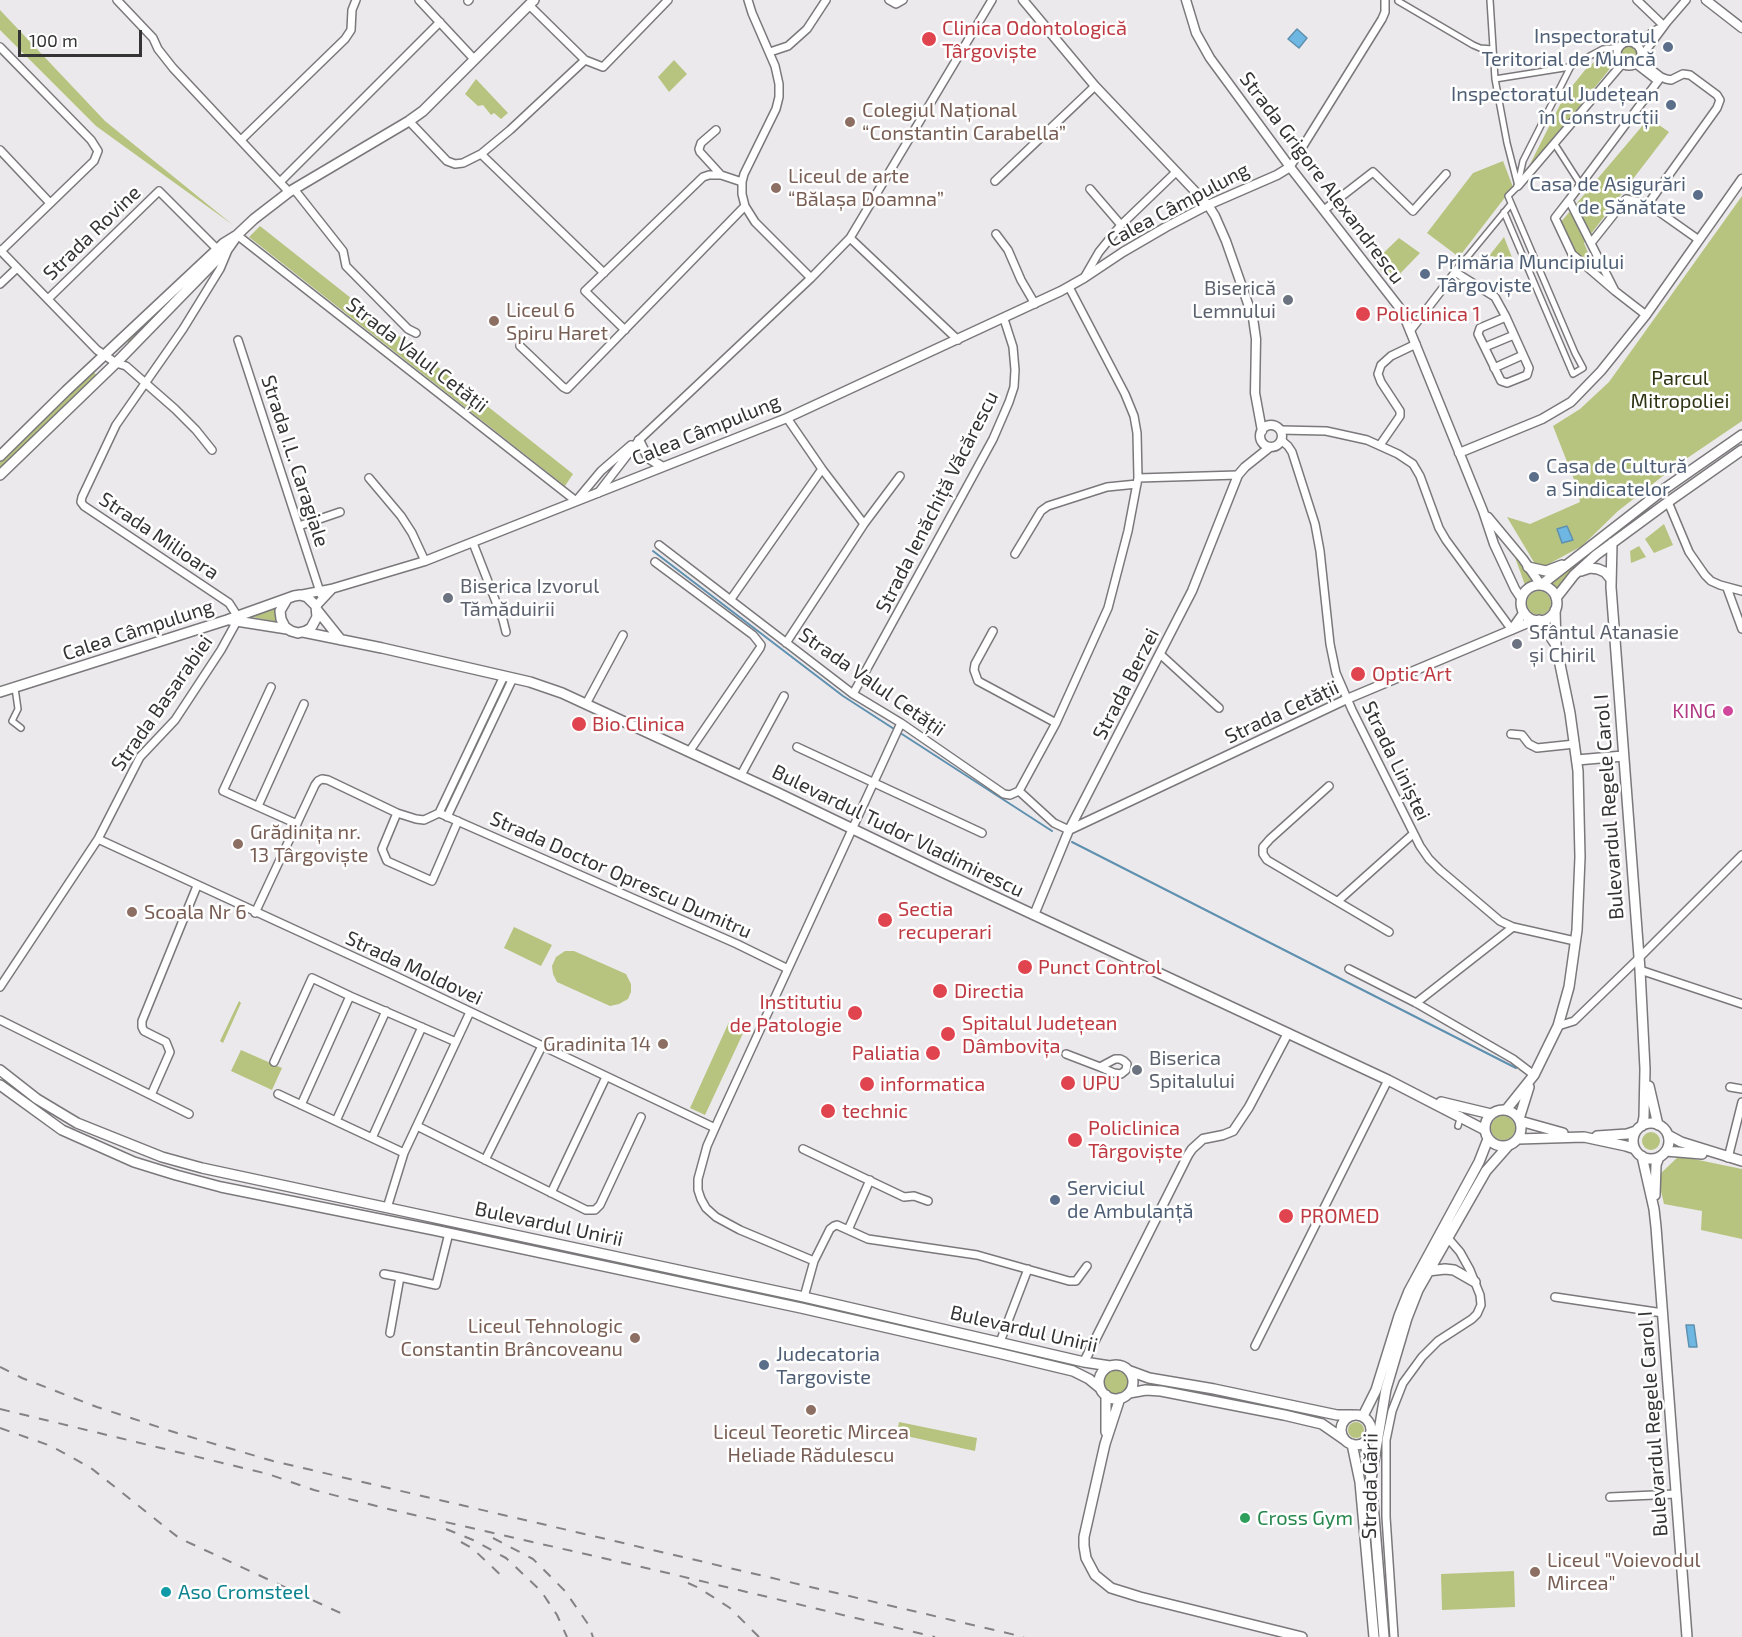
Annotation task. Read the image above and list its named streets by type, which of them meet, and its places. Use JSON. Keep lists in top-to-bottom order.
{
  "streets": {
    "main road": [
      "Calea Câmpulung",
      "Bulevardul Regele Carol I",
      "Bulevardul Tudor Vladimirescu",
      "Bulevardul Unirii"
    ],
    "street": [
      "Strada Grigore Alexandrescu",
      "Strada Rovine",
      "Strada Valul Cetății",
      "Strada I.L. Caragiale",
      "Strada Ienăchiță Văcărescu",
      "Strada Milioara",
      "Strada Berzei",
      "Strada Basarabiei",
      "Strada Cetății",
      "Strada Liniștei",
      "Strada Doctor Oprescu Dumitru",
      "Strada Moldovei",
      "Strada Gării"
    ]
  },
  "crossings": [
    ["Strada Grigore Alexandrescu", "Calea Câmpulung"],
    ["Strada Grigore Alexandrescu", "Strada Cetății"],
    ["Calea Câmpulung", "Strada Valul Cetății"],
    ["Calea Câmpulung", "Strada I.L. Caragiale"],
    ["Calea Câmpulung", "Strada Ienăchiță Văcărescu"],
    ["Calea Câmpulung", "Strada Milioara"],
    ["Calea Câmpulung", "Strada Basarabiei"],
    ["Calea Câmpulung", "Bulevardul Tudor Vladimirescu"],
    ["Strada Valul Cetății", "Strada Ienăchiță Văcărescu"],
    ["Strada I.L. Caragiale", "Bulevardul Tudor Vladimirescu"],
    ["Strada Milioara", "Strada Basarabiei"],
    ["Strada Berzei", "Strada Cetății"],
    ["Strada Berzei", "Strada Liniștei"],
    ["Strada Berzei", "Bulevardul Tudor Vladimirescu"],
    ["Strada Basarabiei", "Strada Moldovei"],
    ["Strada Cetății", "Strada Liniștei"]
  ],
  "parks": ["Parcul Mitropoliei"],
  "places": [
    "Clinica Odontologică Târgoviște",
    "Inspectoratul Teritorial de Muncă",
    "Inspectoratul Județean în Construcții",
    "Colegiul Național “Constantin Carabella”",
    "Liceul de arte “Bălașa Doamna”",
    "Casa de Asigurări de Sănătate",
    "Primăria Muncipiului Târgoviște",
    "Biserică Lemnului",
    "Policlinica 1",
    "Liceul 6 Spiru Haret",
    "Casa de Cultură a Sindicatelor",
    "Biserica Izvorul Tămăduirii",
    "Sfântul Atanasie și Chiril",
    "Optic Art",
    "KING",
    "Bio Clinica",
    "Grădinița nr. 13 Târgoviște",
    "Scoala Nr 6",
    "Sectia recuperari",
    "Punct Control",
    "Directia",
    "Institutiu de Patologie",
    "Spitalul Județean Dâmbovița",
    "Gradinita 14",
    "Paliatia",
    "Biserica Spitalului",
    "UPU",
    "informatica",
    "technic",
    "Policlinica Târgoviște",
    "Serviciul de Ambulanță",
    "PROMED",
    "Liceul Tehnologic Constantin Brâncoveanu",
    "Judecatoria Targoviste",
    "Liceul Teoretic Mircea Heliade Rădulescu",
    "Cross Gym",
    "Liceul \"Voievodul Mircea\"",
    "Aso Cromsteel"
  ],
  "scale_bar": "100 m"
}
